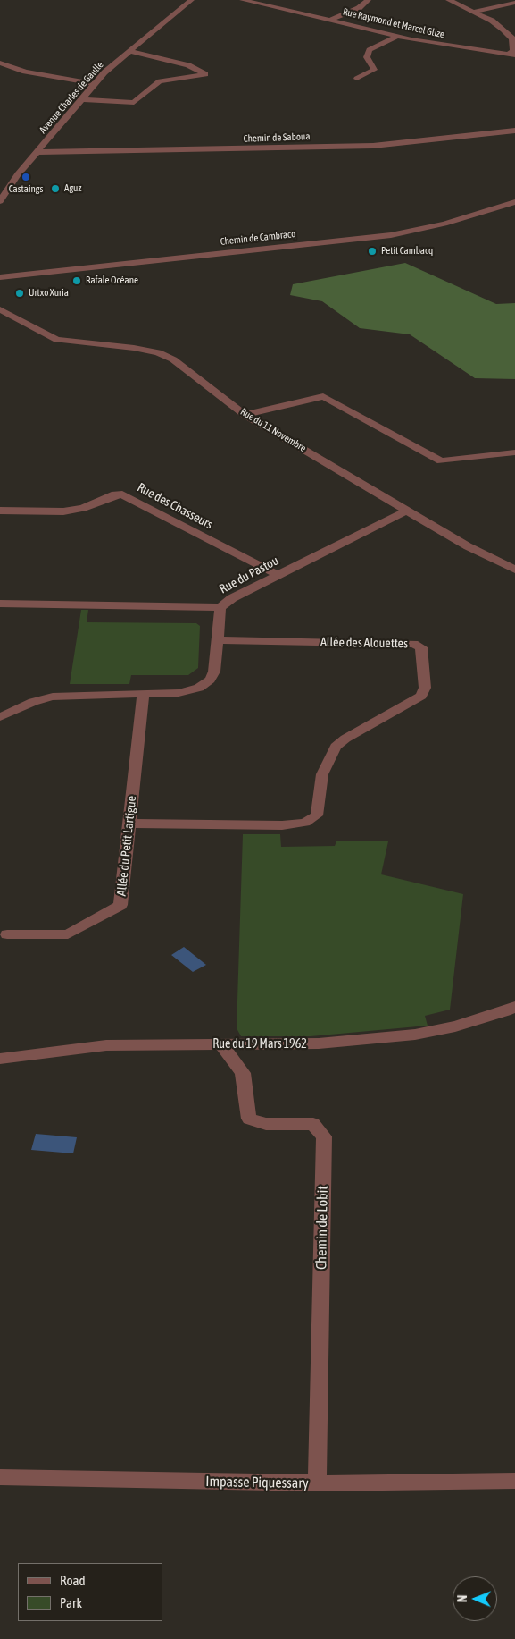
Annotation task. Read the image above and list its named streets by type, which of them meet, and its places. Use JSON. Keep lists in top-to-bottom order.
{
  "streets": {
    "street": [
      "Rue Raymond et Marcel Glize",
      "Avenue Charles de Gaulle",
      "Chemin de Saboua",
      "Chemin de Cambracq",
      "Rue du 11 Novembre",
      "Rue des Chasseurs",
      "Rue du Pastou",
      "Allée des Alouettes",
      "Allée du Petit Lartigue",
      "Rue du 19 Mars 1962",
      "Chemin de Lobit",
      "Impasse Piquessary"
    ]
  },
  "crossings": [
    ["Avenue Charles de Gaulle", "Chemin de Saboua"],
    ["Rue du 11 Novembre", "Rue du Pastou"],
    ["Rue des Chasseurs", "Rue du Pastou"],
    ["Rue du Pastou", "Allée des Alouettes"],
    ["Rue du Pastou", "Allée du Petit Lartigue"],
    ["Allée des Alouettes", "Allée du Petit Lartigue"],
    ["Rue du 19 Mars 1962", "Chemin de Lobit"],
    ["Chemin de Lobit", "Impasse Piquessary"]
  ],
  "places": [
    "Castaings",
    "Aguz",
    "Petit Cambacq",
    "Rafale Océane",
    "Urtxo Xuria"
  ],
  "legend": ["Road", "Park"],
  "north": "left"
}
